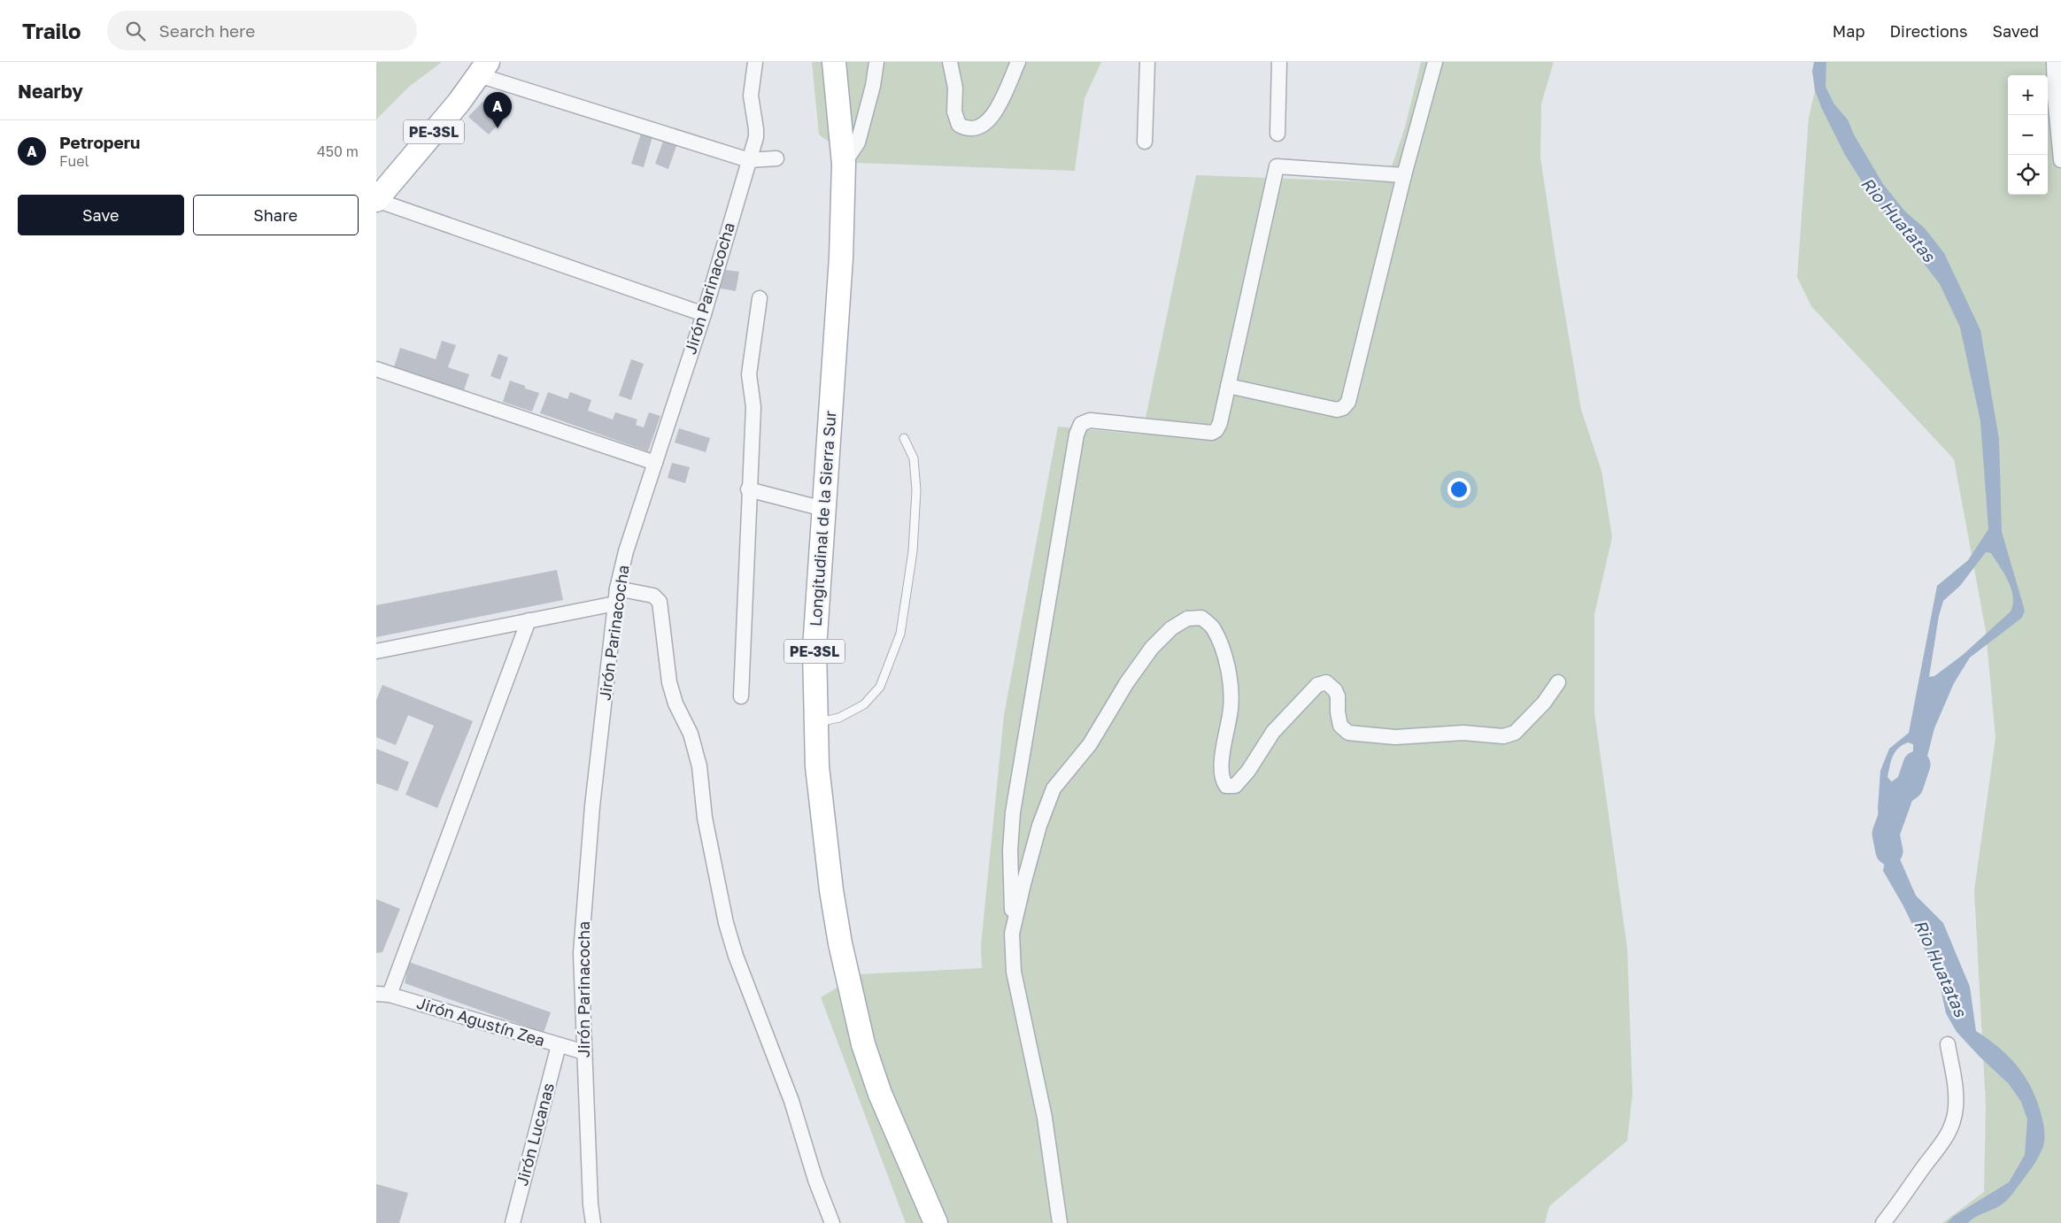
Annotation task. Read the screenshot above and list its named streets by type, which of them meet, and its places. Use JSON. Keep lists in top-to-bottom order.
{
  "streets": {
    "main road": ["PE-3SL", "Longitudinal de la Sierra Sur"],
    "street": ["Jirón Parinacocha", "Jirón Agustín Zea", "Jirón Lucanas"]
  },
  "crossings": [
    ["Jirón Parinacocha", "Jirón Agustín Zea"],
    ["Jirón Agustín Zea", "Jirón Lucanas"]
  ],
  "water": ["Rio Huatatas"],
  "page": {
    "header": "Trailo",
    "search": "Search here",
    "nav": ["Map", "Directions", "Saved"],
    "heading": "Nearby",
    "map_buttons": ["+", "−"],
    "pins": "A",
    "list": [
      {
        "mark": "A",
        "name": "Petroperu",
        "note": "Fuel",
        "value": "450 m"
      }
    ],
    "buttons": ["Save", "Share"]
  }
}
